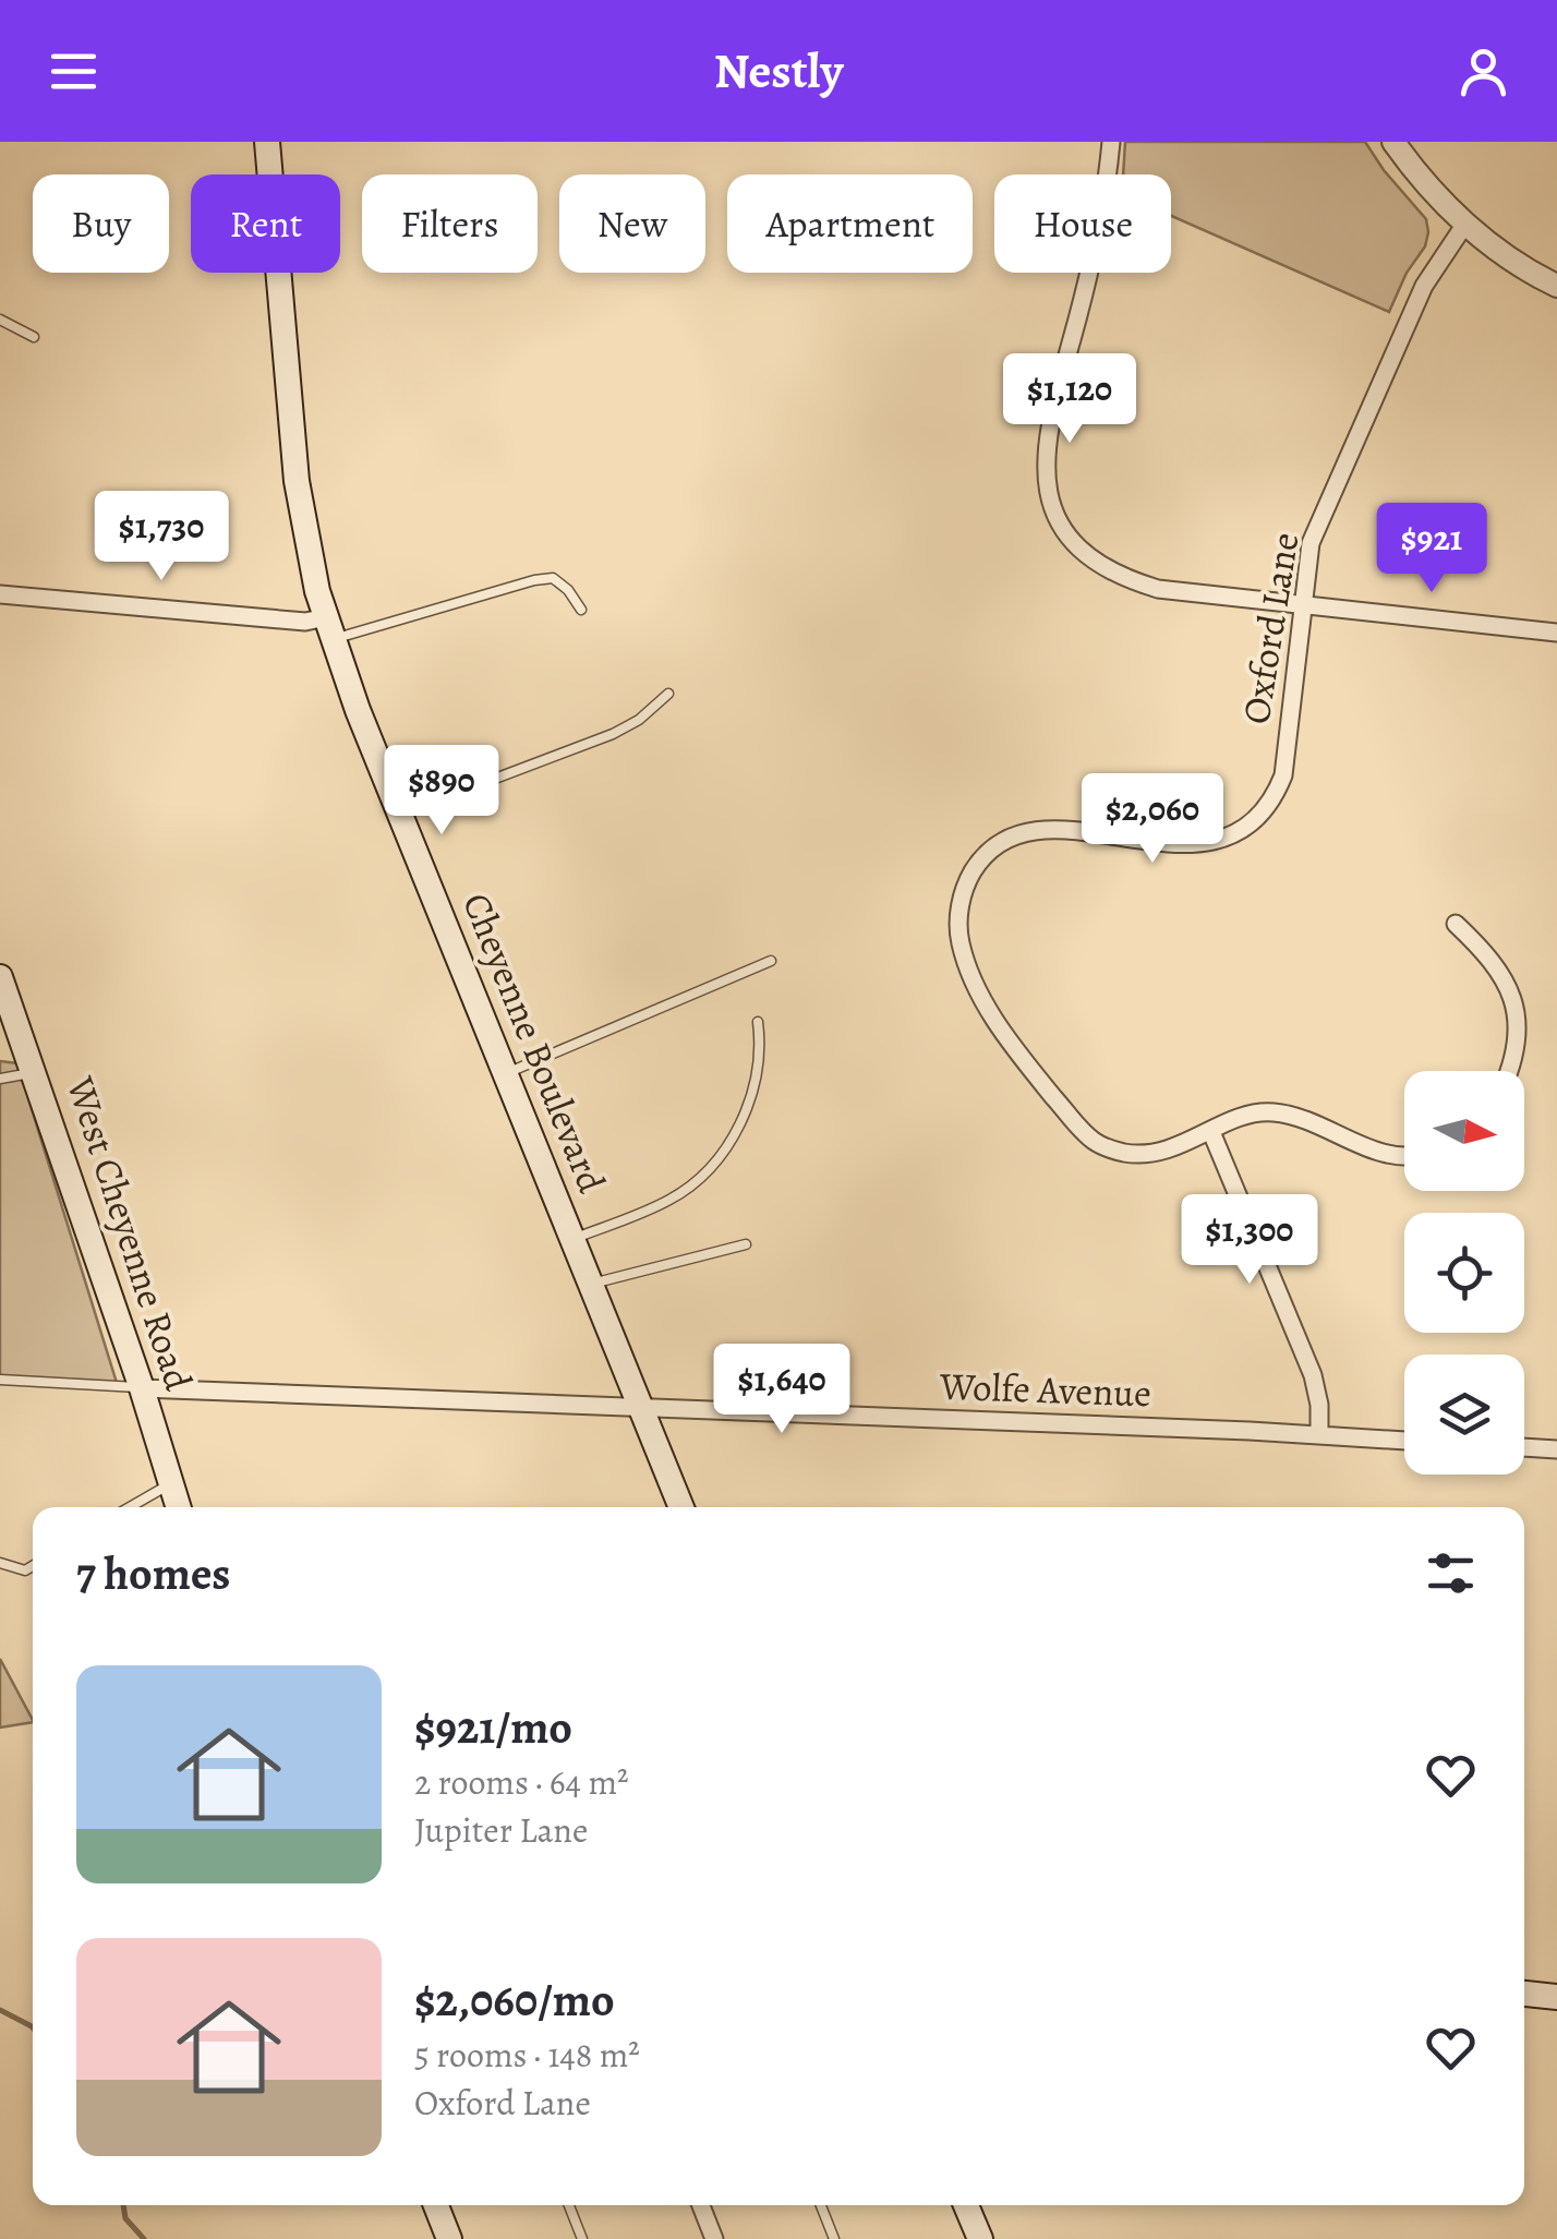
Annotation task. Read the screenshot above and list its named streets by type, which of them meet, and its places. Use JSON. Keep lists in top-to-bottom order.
{
  "streets": {
    "main road": ["Cheyenne Boulevard", "West Cheyenne Road"],
    "street": ["Oxford Lane", "Wolfe Avenue"]
  },
  "crossings": [
    ["Cheyenne Boulevard", "Wolfe Avenue"],
    ["West Cheyenne Road", "Wolfe Avenue"]
  ],
  "north": "right",
  "page": {
    "header": "Nestly",
    "chip": [
      "Buy",
      "Rent",
      "Filters",
      "New",
      "Apartment",
      "House"
    ],
    "price": [
      "$1,120",
      "$1,730",
      "$921",
      "$890",
      "$2,060",
      "$1,300",
      "$1,640"
    ],
    "heading": "7 homes",
    "list": [
      {
        "name": "$921/mo",
        "note": "2 rooms · 64 m² · Jupiter Lane"
      },
      {
        "name": "$2,060/mo",
        "note": "5 rooms · 148 m² · Oxford Lane"
      }
    ]
  }
}
